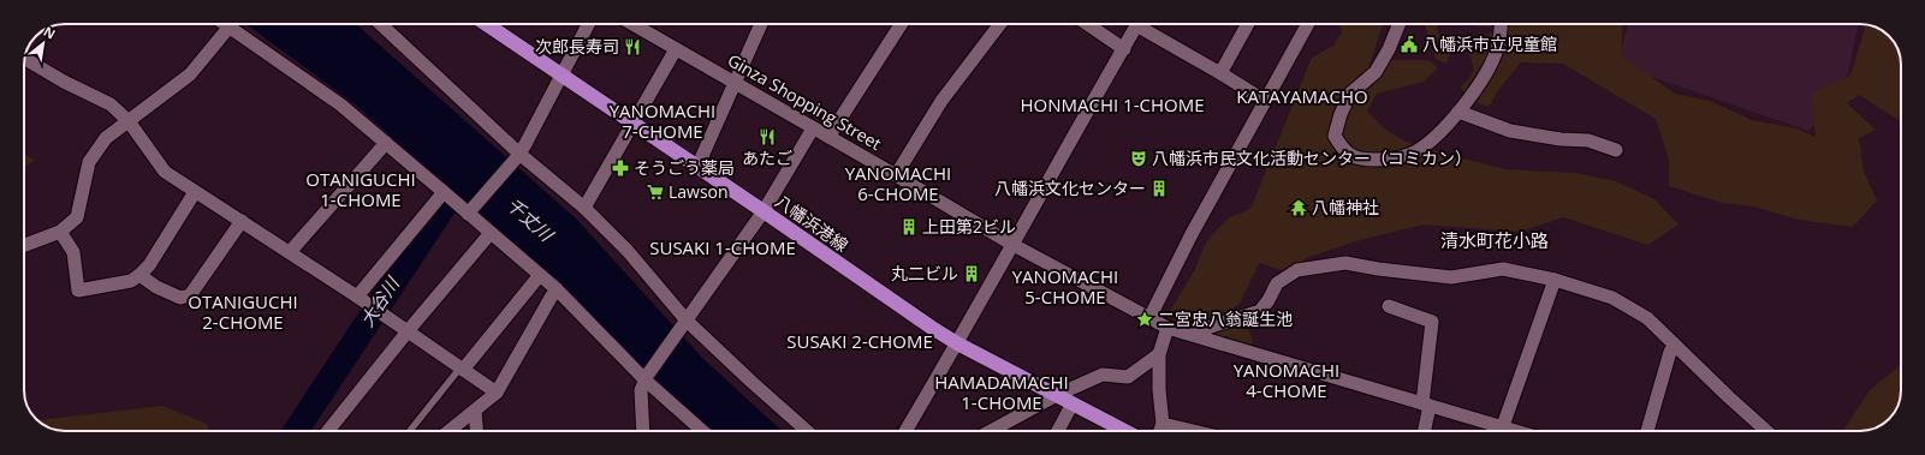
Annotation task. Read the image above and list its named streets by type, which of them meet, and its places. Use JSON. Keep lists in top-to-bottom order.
{
  "streets": {
    "main road": ["八幡浜港線"],
    "street": ["Ginza Shopping Street"]
  },
  "districts": [
    "KATAYAMACHO",
    "HONMACHI 1-CHOME",
    "YANOMACHI 7-CHOME",
    "YANOMACHI 6-CHOME",
    "OTANIGUCHI 1-CHOME",
    "清水町花小路",
    "SUSAKI 1-CHOME",
    "YANOMACHI 5-CHOME",
    "OTANIGUCHI 2-CHOME",
    "SUSAKI 2-CHOME",
    "YANOMACHI 4-CHOME",
    "HAMADAMACHI 1-CHOME"
  ],
  "water": ["千丈川", "大谷川"],
  "places": {
    "public building": ["八幡浜市立児童館"],
    "restaurant": ["次郎長寿司", "あたご"],
    "theatre": ["八幡浜市民文化活動センター（コミカン）"],
    "pharmacy": ["そうごう薬局"],
    "building": ["八幡浜文化センター", "上田第2ビル", "丸二ビル"],
    "supermarket": ["Lawson"],
    "temple": ["八幡神社"],
    "place": ["二宮忠八翁誕生池"]
  },
  "north": "top right"
}
